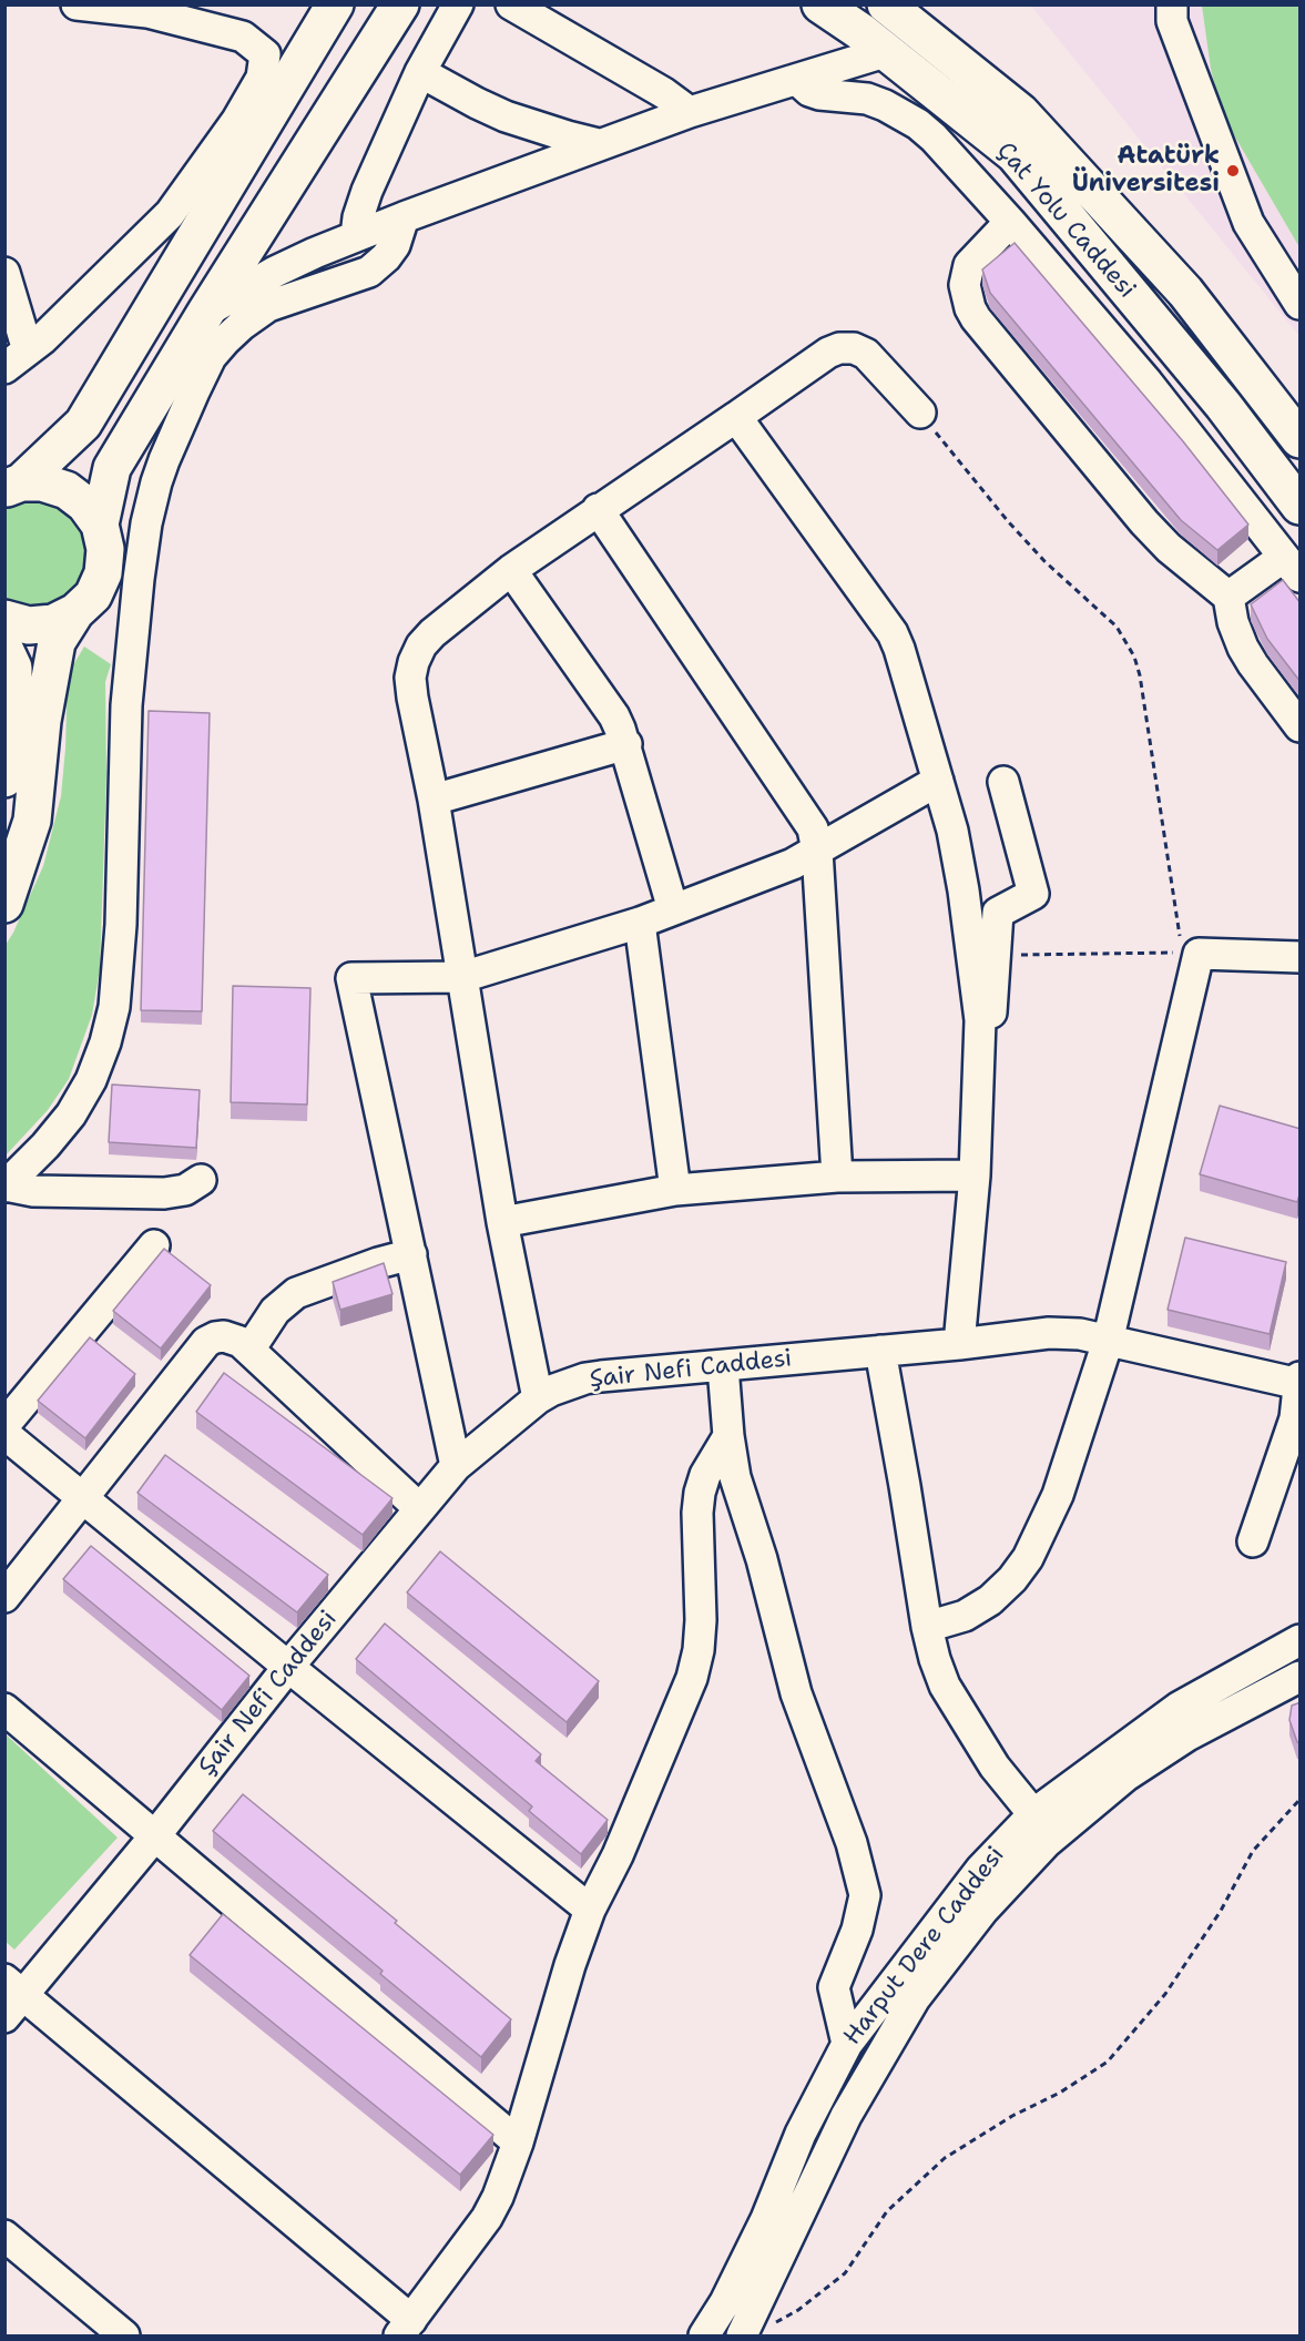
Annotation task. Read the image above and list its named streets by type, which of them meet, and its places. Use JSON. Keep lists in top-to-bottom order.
{
  "streets": {
    "main road": ["Çat Yolu Caddesi"],
    "street": ["Şair Nefi Caddesi", "Harput Dere Caddesi"]
  },
  "places": ["Atatürk Üniversitesi"]
}
